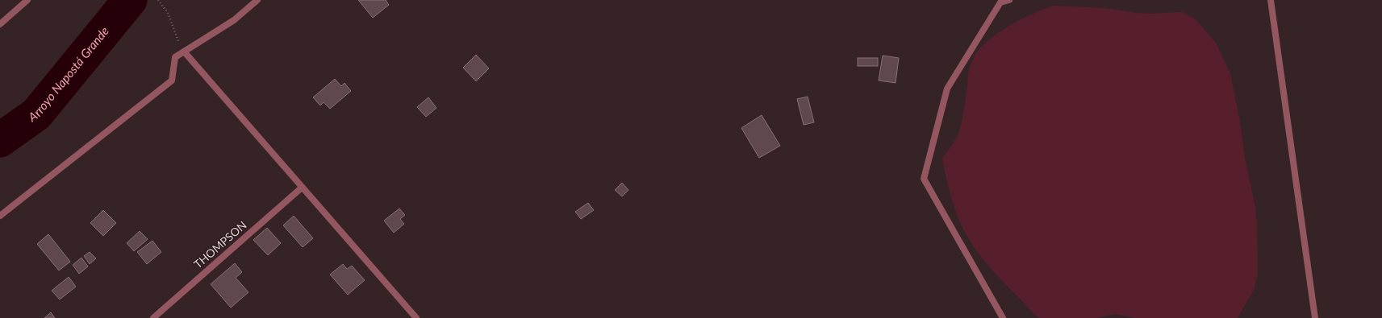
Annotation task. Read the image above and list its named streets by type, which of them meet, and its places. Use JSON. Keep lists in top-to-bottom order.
{
  "streets": {
    "street": ["THOMPSON"]
  },
  "water": ["Arroyo Napostá Grande"]
}
